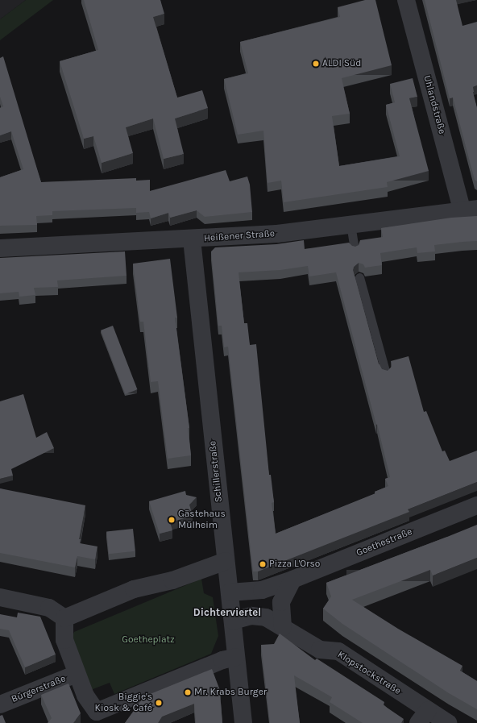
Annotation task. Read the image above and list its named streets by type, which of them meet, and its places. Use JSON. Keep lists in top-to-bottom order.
{
  "streets": {
    "street": [
      "Uhlandstraße",
      "Heißener Straße",
      "Schillerstraße",
      "Goethestraße",
      "Klopstockstraße",
      "Bürgerstraße"
    ]
  },
  "crossings": [
    ["Uhlandstraße", "Heißener Straße"],
    ["Heißener Straße", "Schillerstraße"],
    ["Schillerstraße", "Goethestraße"],
    ["Schillerstraße", "Klopstockstraße"]
  ],
  "districts": ["Dichterviertel"],
  "parks": ["Goetheplatz"],
  "places": [
    "ALDI Süd",
    "Gästehaus Mülheim",
    "Pizza L'Orso",
    "Mr. Krabs Burger",
    "Biggie's Kiosk & Café"
  ]
}
